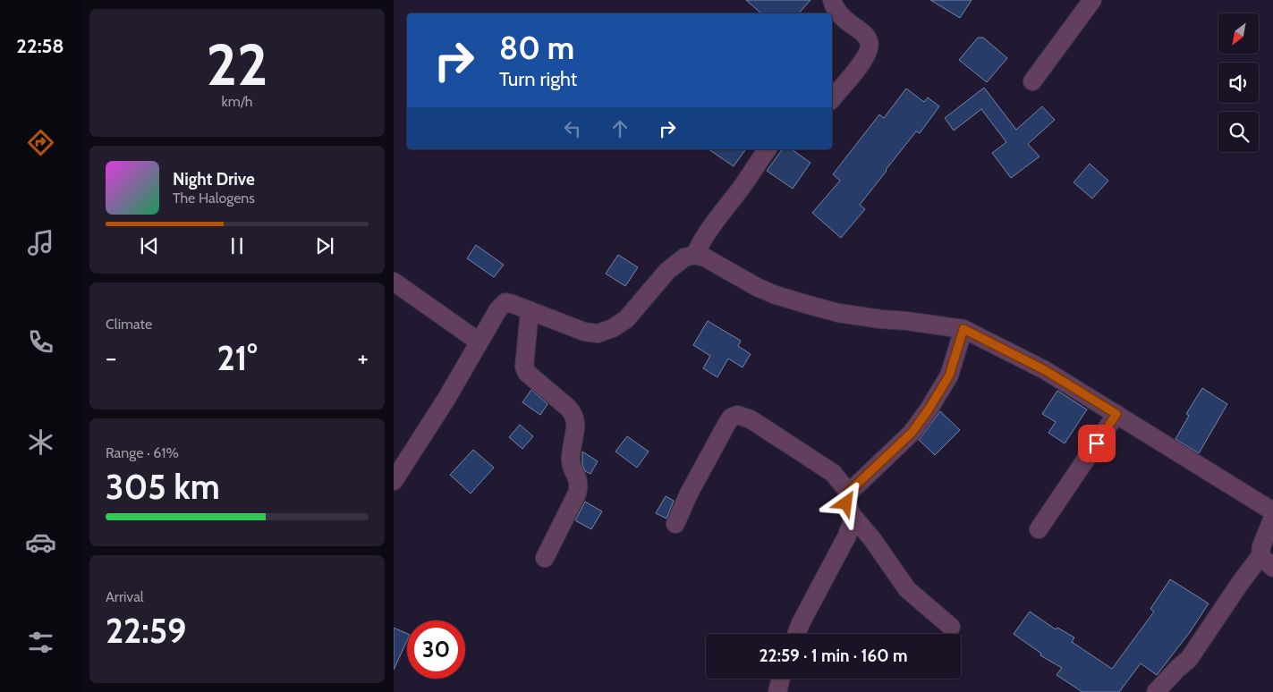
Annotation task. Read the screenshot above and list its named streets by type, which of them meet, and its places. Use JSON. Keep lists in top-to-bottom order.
{
  "north": "bottom left",
  "page": {
    "tabs": "22:58",
    "tile": [
      ["22", "km/h"],
      "Climate",
      ["Range · 61%", "305 km"],
      ["Arrival", "22:59"]
    ],
    "turn": ["80 m", "Turn right"],
    "song": ["Night Drive", "The Halogens"],
    "heat": ["−", "21°", "+"],
    "limit": "30",
    "trip": "22:59 · 1 min · 160 m"
  }
}
